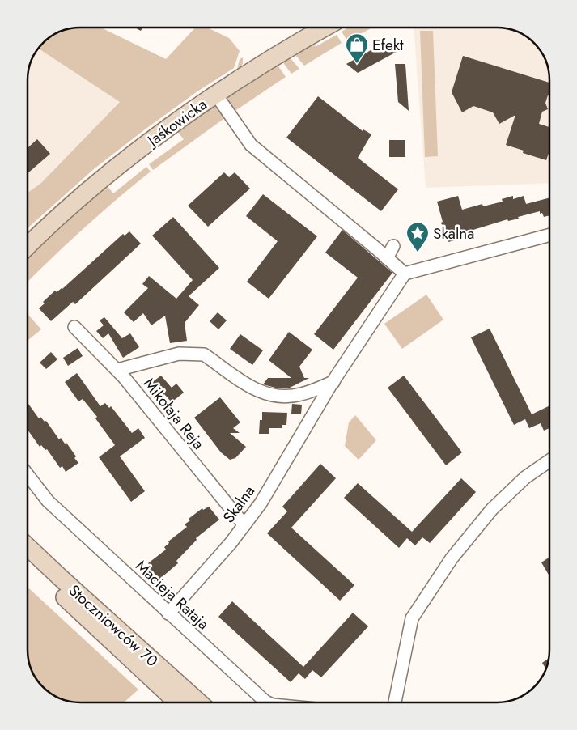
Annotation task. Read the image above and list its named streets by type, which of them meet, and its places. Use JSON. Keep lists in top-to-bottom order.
{
  "streets": {
    "street": [
      "Jaśkowicka",
      "Mikołaja Reja",
      "Skalna",
      "Macieja Rataja",
      "Stoczniowców 70"
    ]
  },
  "crossings": [
    ["Mikołaja Reja", "Skalna"],
    ["Skalna", "Macieja Rataja"]
  ],
  "places": {
    "shop": ["Efekt"],
    "place": ["Skalna"]
  }
}
